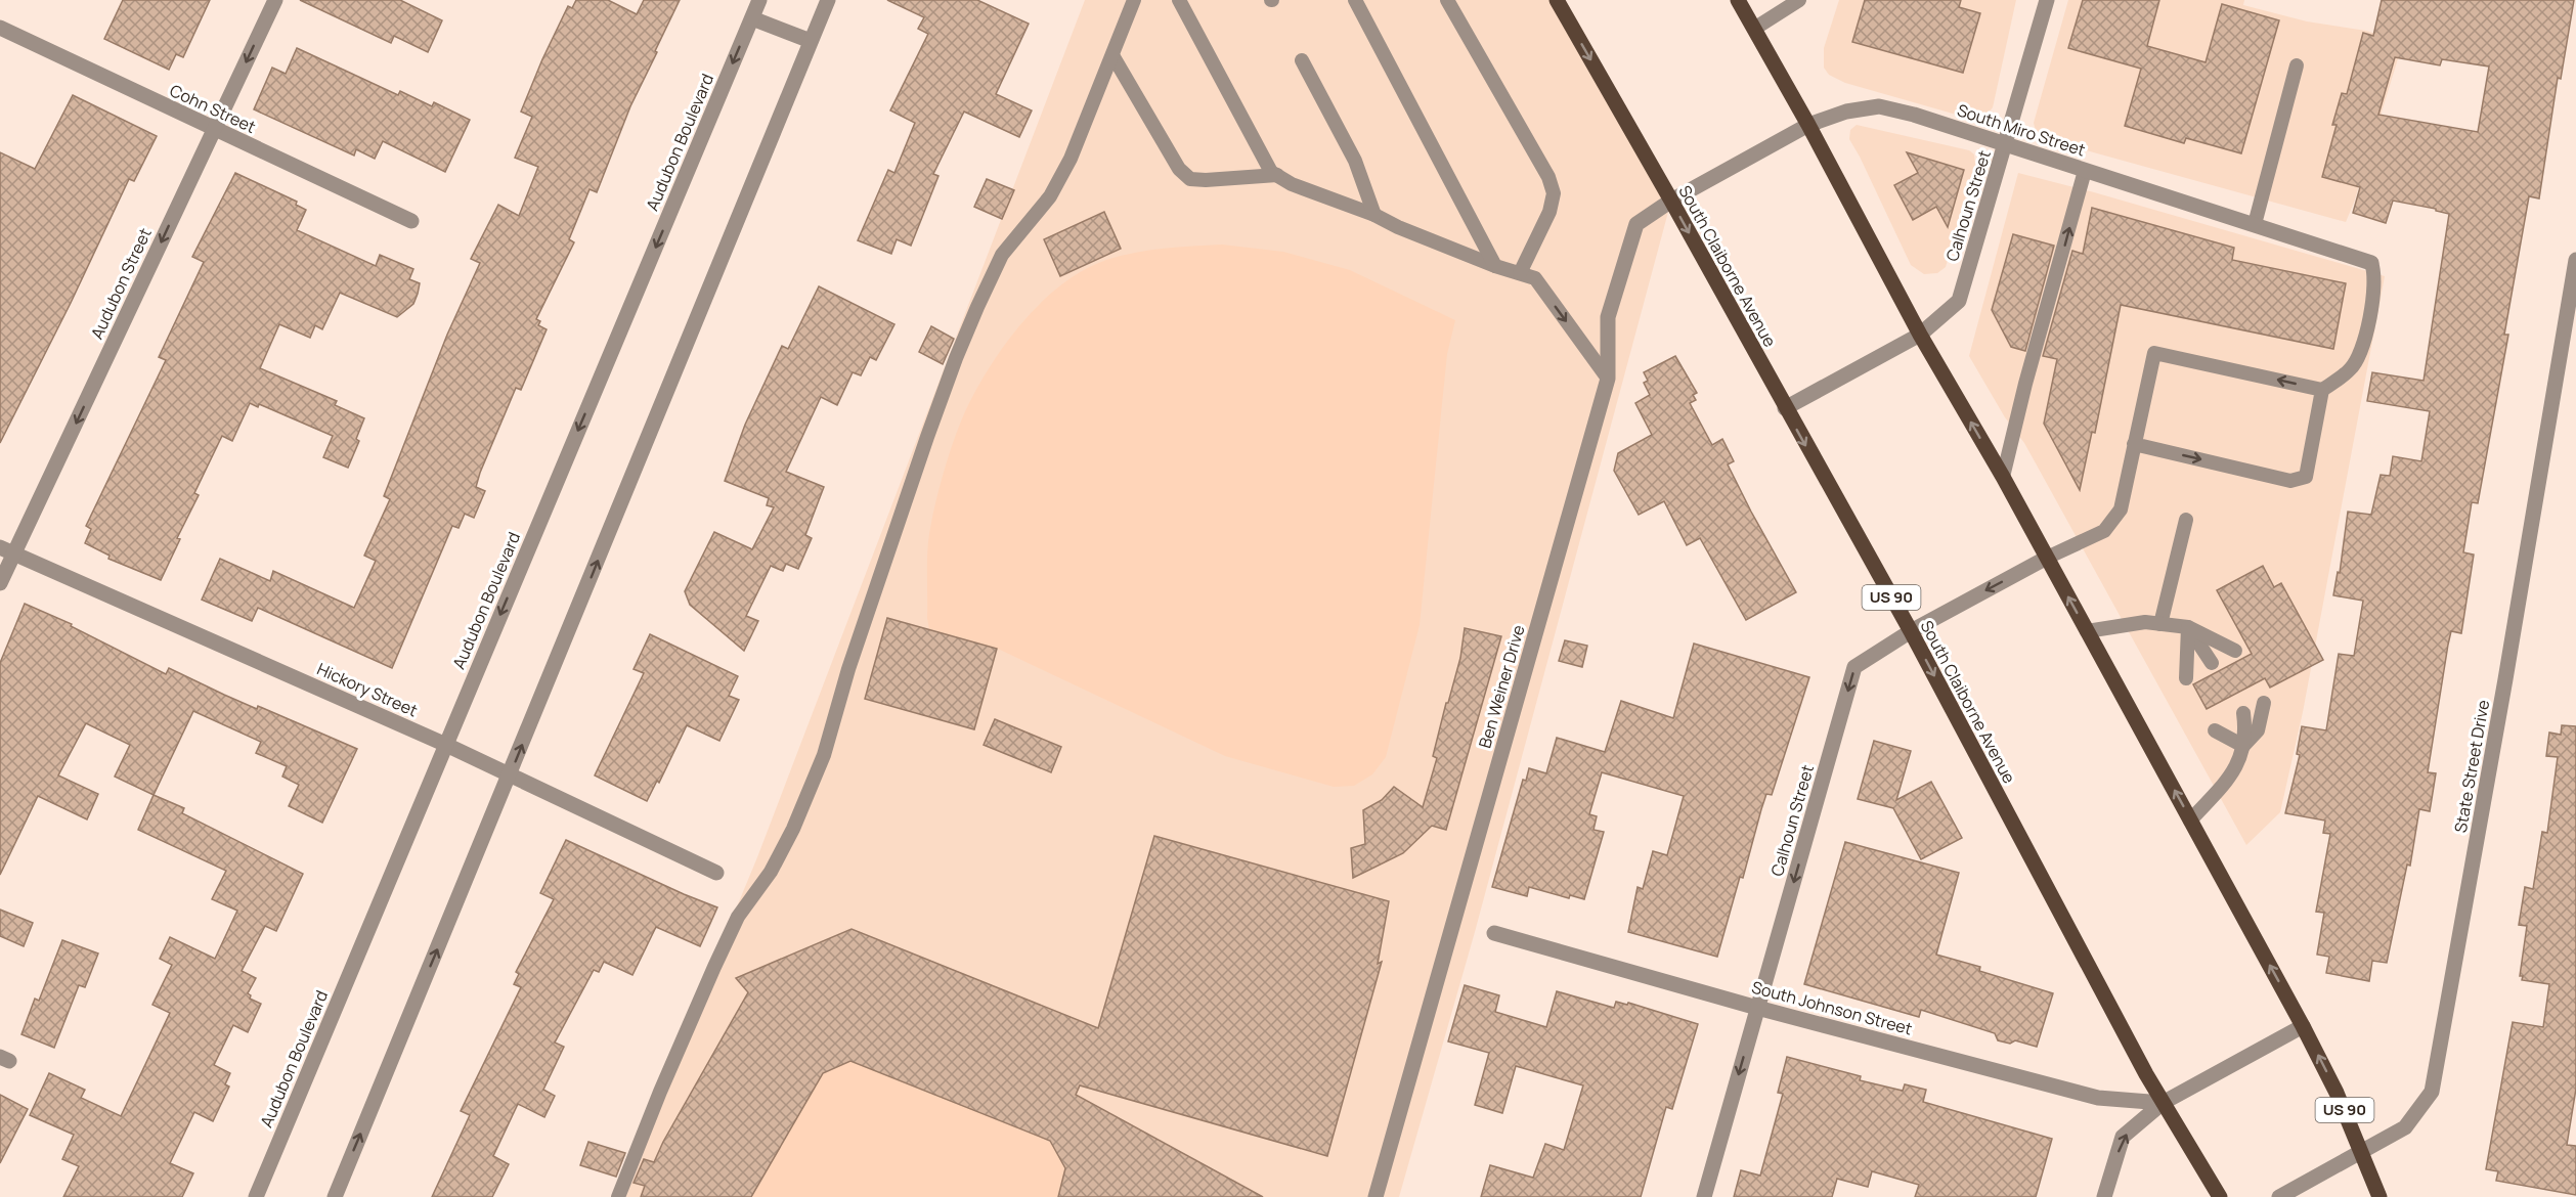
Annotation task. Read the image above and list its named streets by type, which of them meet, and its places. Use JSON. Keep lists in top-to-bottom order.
{
  "streets": {
    "main road": ["South Claiborne Avenue", "US 90"],
    "street": [
      "Cohn Street",
      "South Miro Street",
      "Audubon Boulevard",
      "Calhoun Street",
      "Audubon Street",
      "Ben Weiner Drive",
      "Hickory Street",
      "State Street Drive",
      "South Johnson Street"
    ]
  },
  "crossings": [
    ["Cohn Street", "Audubon Street"],
    ["South Miro Street", "Calhoun Street"],
    ["South Miro Street", "South Claiborne Avenue"],
    ["South Miro Street", "US 90"],
    ["South Miro Street", "Ben Weiner Drive"],
    ["Audubon Boulevard", "Hickory Street"],
    ["Calhoun Street", "South Claiborne Avenue"],
    ["Calhoun Street", "US 90"],
    ["Calhoun Street", "South Johnson Street"],
    ["South Claiborne Avenue", "Ben Weiner Drive"],
    ["South Claiborne Avenue", "South Johnson Street"],
    ["Audubon Street", "Hickory Street"],
    ["US 90", "State Street Drive"]
  ],
  "one_way": ["Calhoun Street", "South Claiborne Avenue", "Audubon Street"]
}
